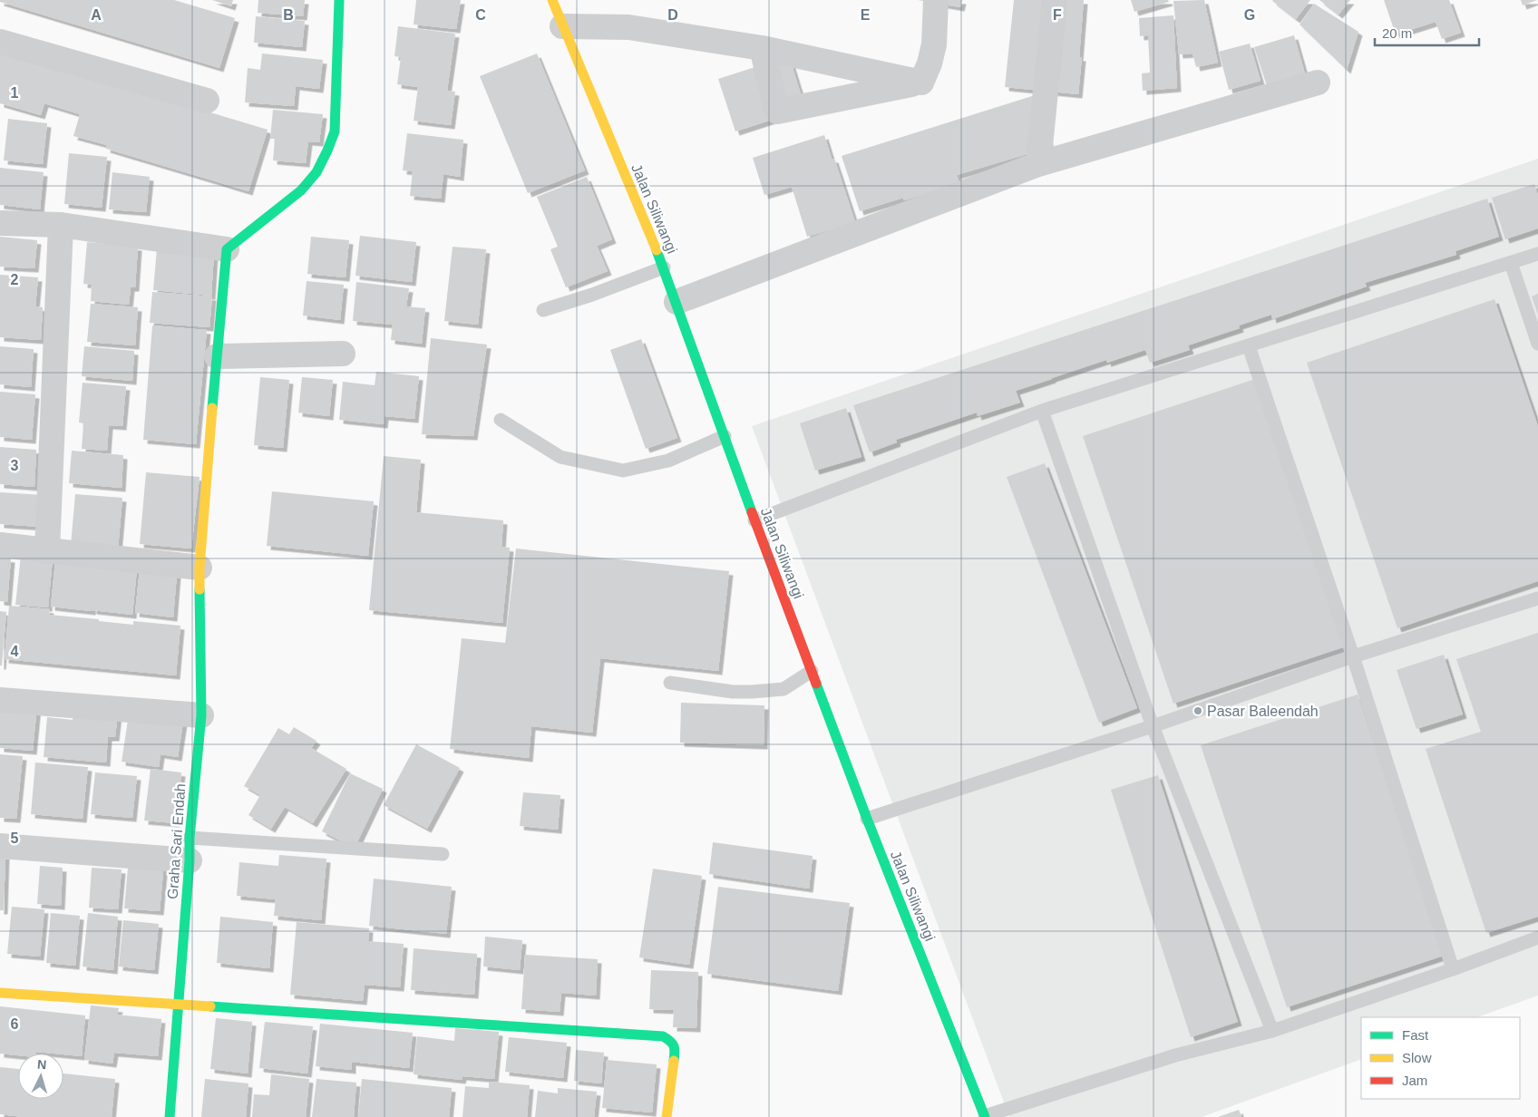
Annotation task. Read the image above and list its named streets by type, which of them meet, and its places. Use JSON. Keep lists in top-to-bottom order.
{
  "streets": {
    "street": ["Jalan Siliwangi", "Graha Sari Endah"]
  },
  "places": ["Pasar Baleendah"],
  "legend": ["Fast", "Slow", "Jam"],
  "scale_bar": "20 m",
  "north": "top",
  "grid": {
    "columns": [
      "A",
      "B",
      "C",
      "D",
      "E",
      "F",
      "G"
    ],
    "rows": [
      "1",
      "2",
      "3",
      "4",
      "5",
      "6"
    ]
  }
}
